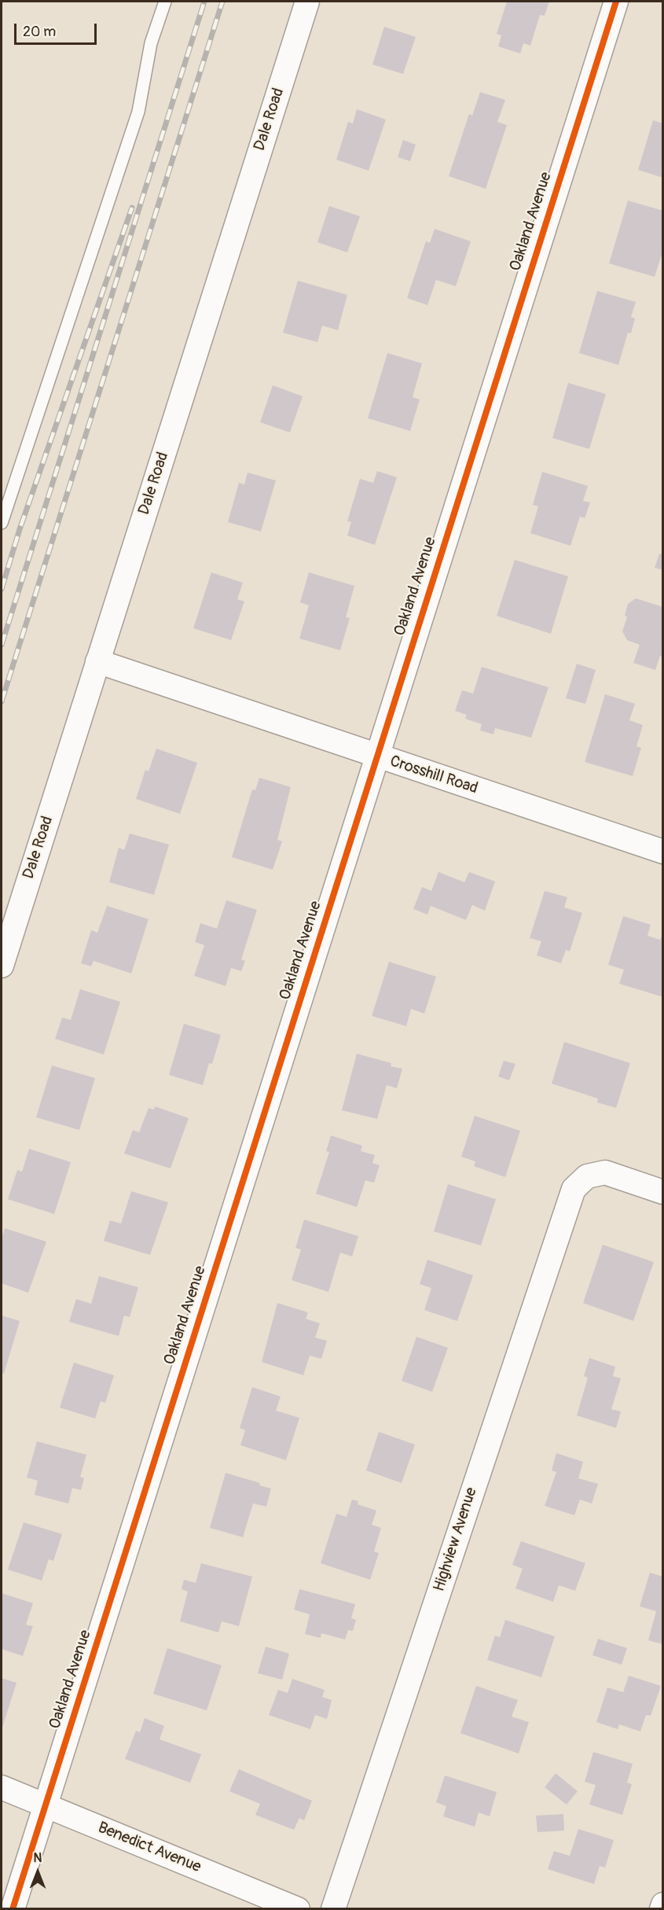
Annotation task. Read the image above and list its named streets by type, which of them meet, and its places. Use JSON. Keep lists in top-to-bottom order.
{
  "streets": {
    "street": [
      "Dale Road",
      "Oakland Avenue",
      "Crosshill Road",
      "Highview Avenue",
      "Benedict Avenue"
    ]
  },
  "crossings": [
    ["Dale Road", "Crosshill Road"],
    ["Oakland Avenue", "Crosshill Road"],
    ["Oakland Avenue", "Benedict Avenue"]
  ],
  "scale_bar": "20 m",
  "north": "top"
}
